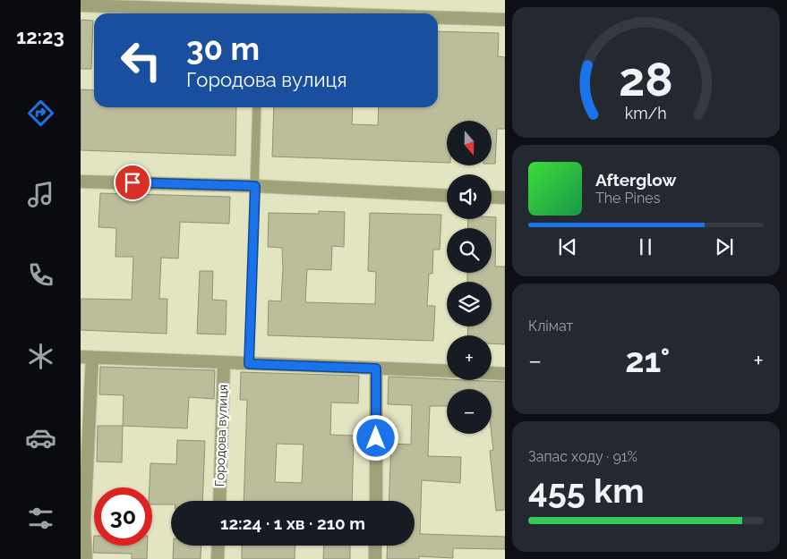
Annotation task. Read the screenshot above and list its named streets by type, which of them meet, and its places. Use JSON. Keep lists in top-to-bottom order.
{
  "streets": {
    "street": ["Городова вулиця"]
  },
  "north": "bottom",
  "page": {
    "tabs": "12:23",
    "turn": ["30 m", "Городова вулиця"],
    "map_buttons": ["+", "−"],
    "song": ["Afterglow", "The Pines"],
    "tile": [
      "Клімат",
      ["Запас ходу · 91%", "455 km"]
    ],
    "heat": ["−", "21°", "+"],
    "limit": "30",
    "trip": "12:24 · 1 хв · 210 m",
    "gauge": ["28", "km/h"]
  }
}
